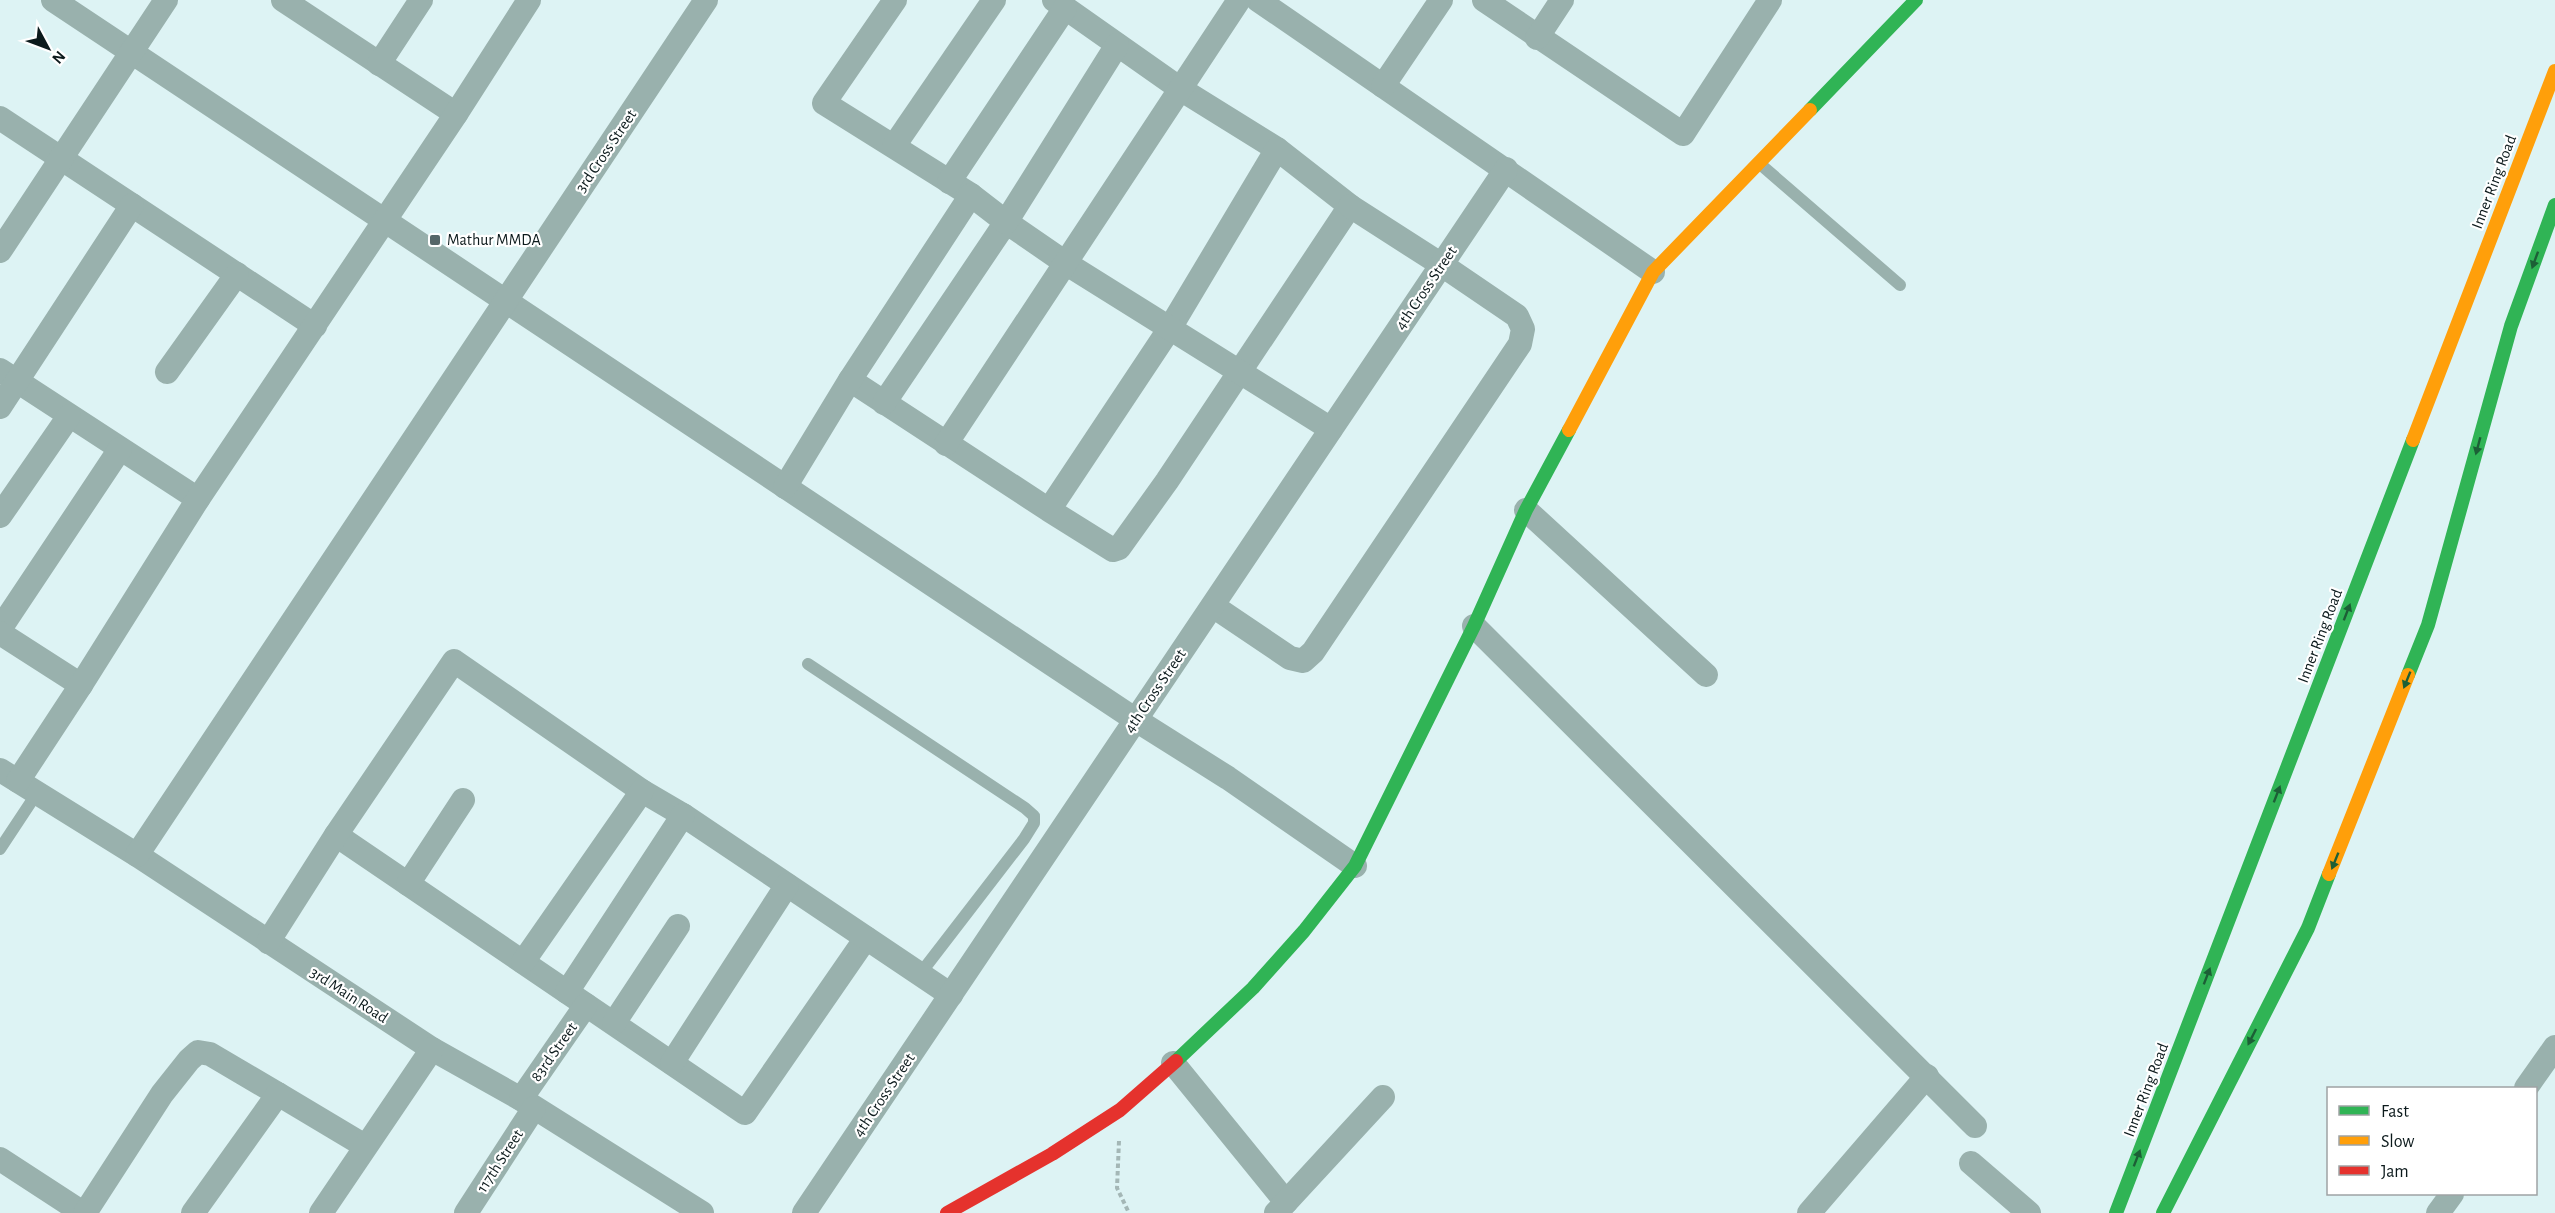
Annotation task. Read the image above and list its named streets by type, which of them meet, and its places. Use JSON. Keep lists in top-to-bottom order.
{
  "streets": {
    "main road": ["Inner Ring Road"],
    "street": [
      "3rd Cross Street",
      "4th Cross Street",
      "3rd Main Road",
      "83rd Street",
      "117th Street"
    ]
  },
  "crossings": [
    ["3rd Cross Street", "3rd Main Road"],
    ["3rd Main Road", "83rd Street"],
    ["3rd Main Road", "117th Street"],
    ["83rd Street", "117th Street"]
  ],
  "places": {
    "transit": ["Mathur MMDA"]
  },
  "legend": ["Fast", "Slow", "Jam"],
  "north": "bottom right"
}
